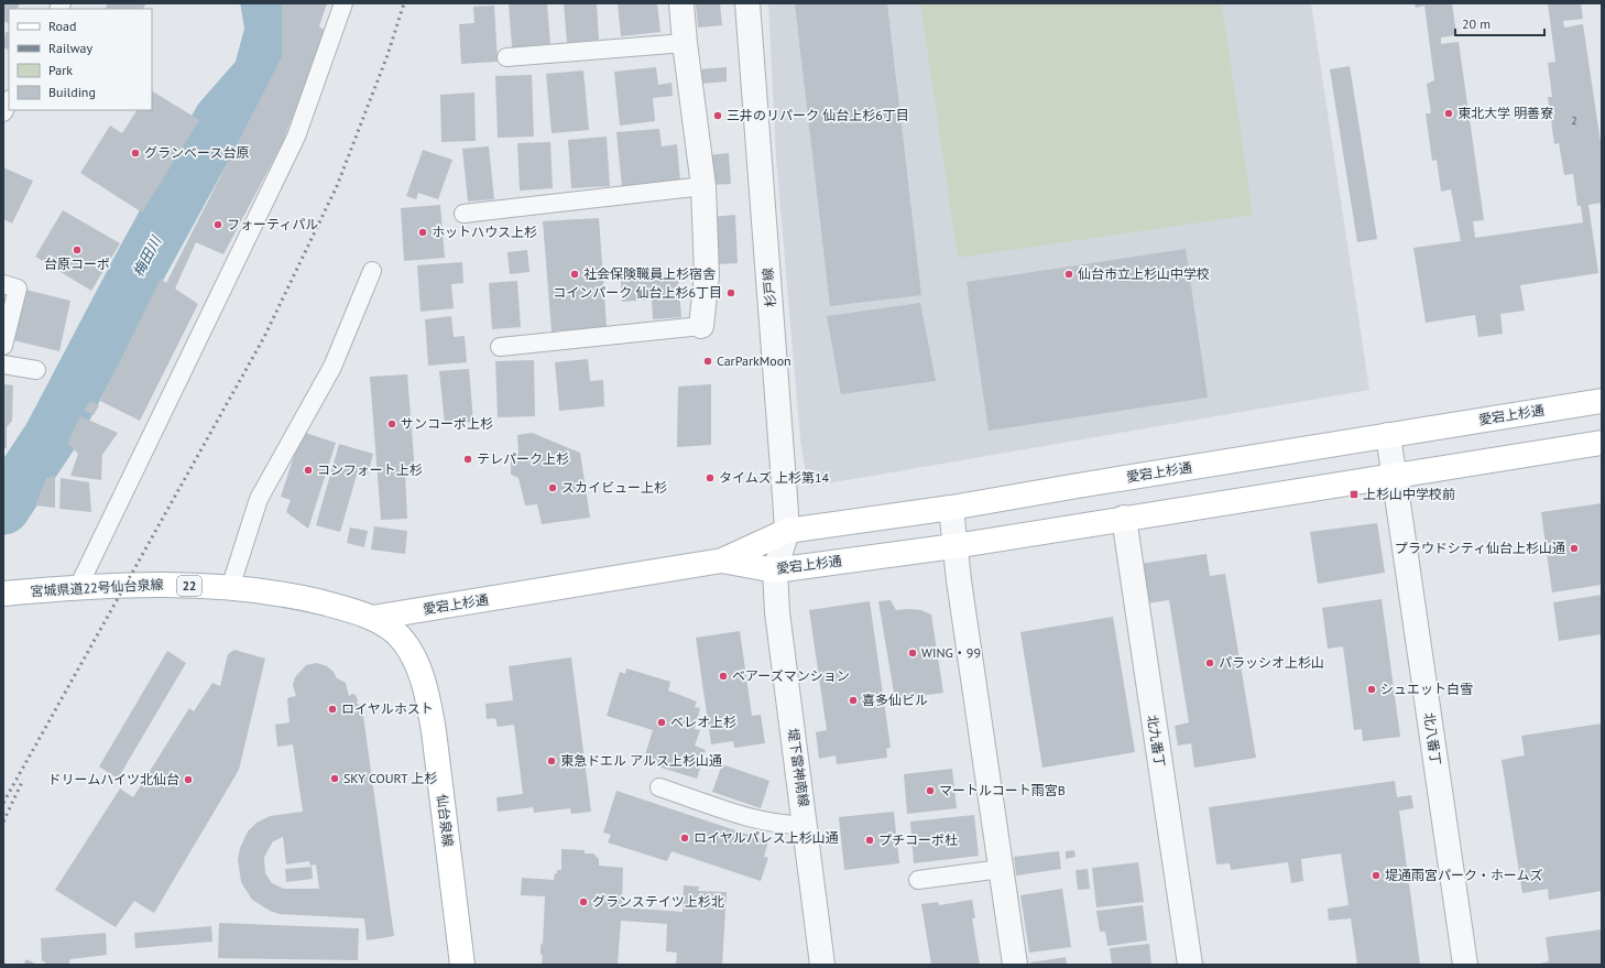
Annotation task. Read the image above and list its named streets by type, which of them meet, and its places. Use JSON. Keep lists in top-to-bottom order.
{
  "streets": {
    "street": [
      "杉戸線",
      "愛宕上杉通",
      "22",
      "宮城県道22号仙台泉線",
      "北八番丁",
      "北九番丁",
      "堤下雷神南線",
      "仙台泉線"
    ]
  },
  "crossings": [
    ["杉戸線", "愛宕上杉通"],
    ["杉戸線", "堤下雷神南線"],
    ["愛宕上杉通", "宮城県道22号仙台泉線"],
    ["愛宕上杉通", "北八番丁"],
    ["愛宕上杉通", "北九番丁"],
    ["愛宕上杉通", "堤下雷神南線"],
    ["愛宕上杉通", "仙台泉線"],
    ["宮城県道22号仙台泉線", "仙台泉線"]
  ],
  "water": ["梅田川"],
  "places": {
    "other": [
      "東北大学 明善寮",
      "三井のリパーク 仙台上杉6丁目",
      "グランベース台原",
      "フォーティパル",
      "ホットハウス上杉",
      "台原コーポ",
      "社会保険職員上杉宿舎",
      "仙台市立上杉山中学校",
      "コインパーク 仙台上杉6丁目",
      "CarParkMoon",
      "サンコーポ上杉",
      "テレパーク上杉",
      "コンフォート上杉",
      "タイムズ 上杉第14",
      "スカイビュー上杉",
      "プラウドシティ仙台上杉山通",
      "WING・99",
      "パラッシオ上杉山",
      "ベアーズマンション",
      "シュエット白雪",
      "喜多仙ビル",
      "ロイヤルホスト",
      "ベレオ上杉",
      "東急ドエル アルス上杉山通",
      "SKY COURT 上杉",
      "ドリームハイツ北仙台",
      "マートルコート雨宮B",
      "ロイヤルパレス上杉山通",
      "プチコーポ杜",
      "堤通雨宮パーク・ホームズ",
      "グランステイツ上杉北"
    ],
    "transit": ["上杉山中学校前"]
  },
  "house_numbers": ["2"],
  "legend": [
    "Road",
    "Railway",
    "Park",
    "Building"
  ],
  "scale_bar": "20 m"
}
